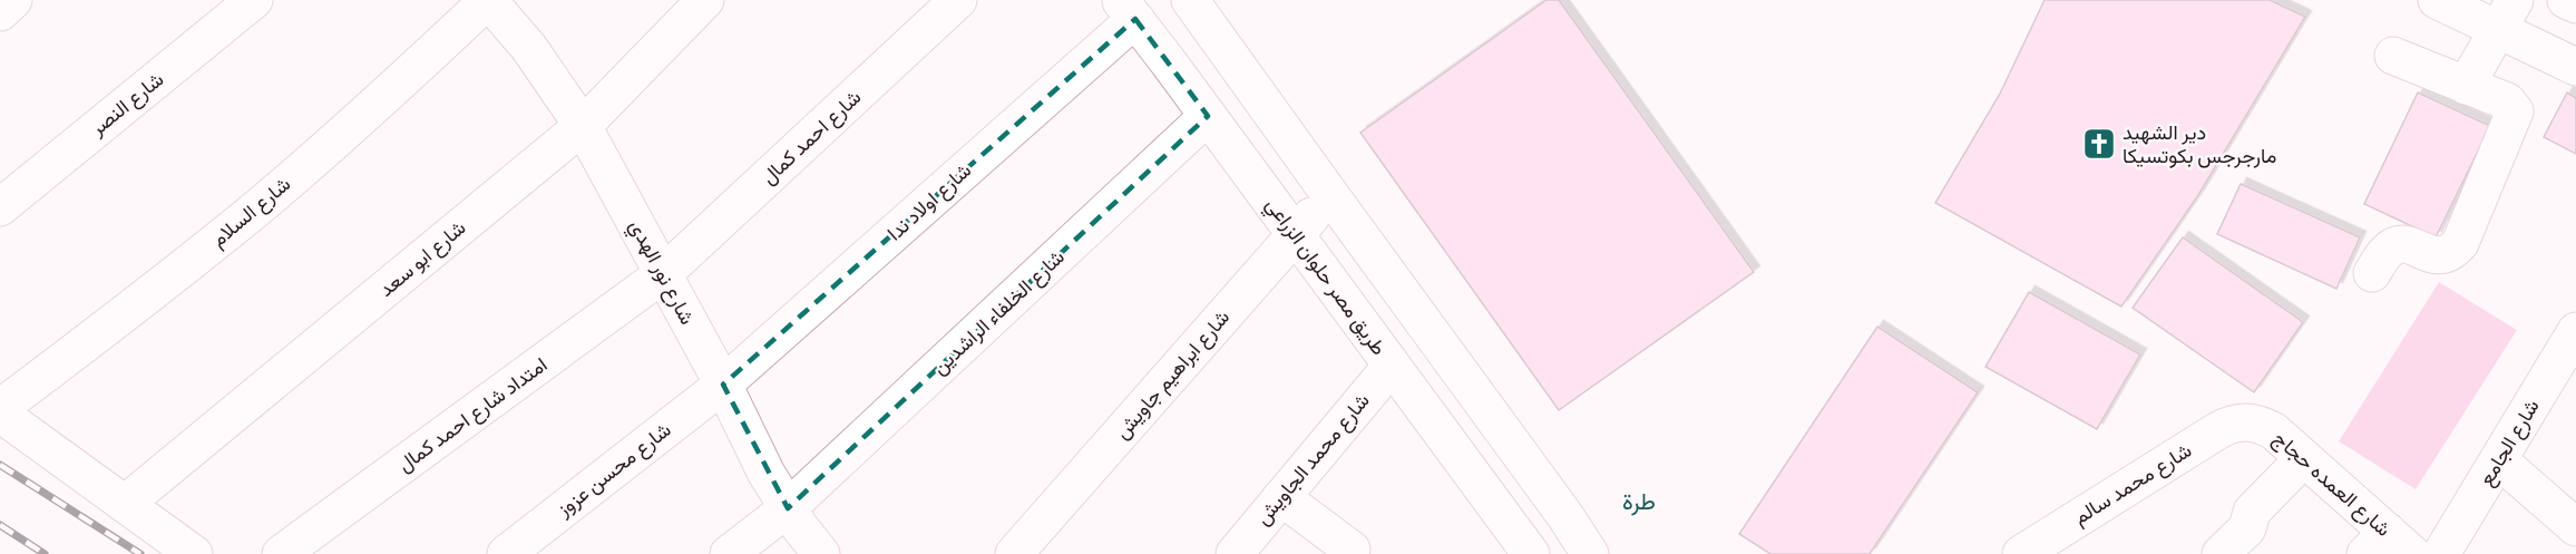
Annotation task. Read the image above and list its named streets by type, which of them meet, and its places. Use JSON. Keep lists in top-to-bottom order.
{
  "streets": {
    "main road": [
      "شارع النصر",
      "شارع احمد كمال",
      "شارع اولاد ندا",
      "شارع السلام",
      "شارع ابو سعد",
      "شارع نور الهدي",
      "طريق مصر حلوان الزراعي",
      "شارع الخلفاء الراشدين",
      "شارع ابراهيم جاويش",
      "امتداد شارع احمد كمال",
      "شارع الجامع",
      "شارع محمد الجاويش",
      "شارع محسن عزوز",
      "شارع محمد سالم",
      "شارع العمده حجاج"
    ]
  },
  "crossings": [
    ["شارع احمد كمال", "شارع نور الهدي"],
    ["شارع احمد كمال", "امتداد شارع احمد كمال"],
    ["شارع اولاد ندا", "شارع نور الهدي"],
    ["شارع اولاد ندا", "طريق مصر حلوان الزراعي"],
    ["شارع اولاد ندا", "شارع محسن عزوز"],
    ["شارع السلام", "شارع نور الهدي"],
    ["شارع ابو سعد", "شارع نور الهدي"],
    ["شارع نور الهدي", "شارع الخلفاء الراشدين"],
    ["شارع نور الهدي", "امتداد شارع احمد كمال"],
    ["شارع نور الهدي", "شارع محسن عزوز"],
    ["طريق مصر حلوان الزراعي", "شارع الخلفاء الراشدين"],
    ["طريق مصر حلوان الزراعي", "شارع ابراهيم جاويش"],
    ["طريق مصر حلوان الزراعي", "شارع محمد الجاويش"],
    ["شارع محمد سالم", "شارع العمده حجاج"]
  ],
  "districts": ["طرة"],
  "places": {
    "church": ["دير الشهيد مارجرجس بكوتسيكا"]
  }
}
